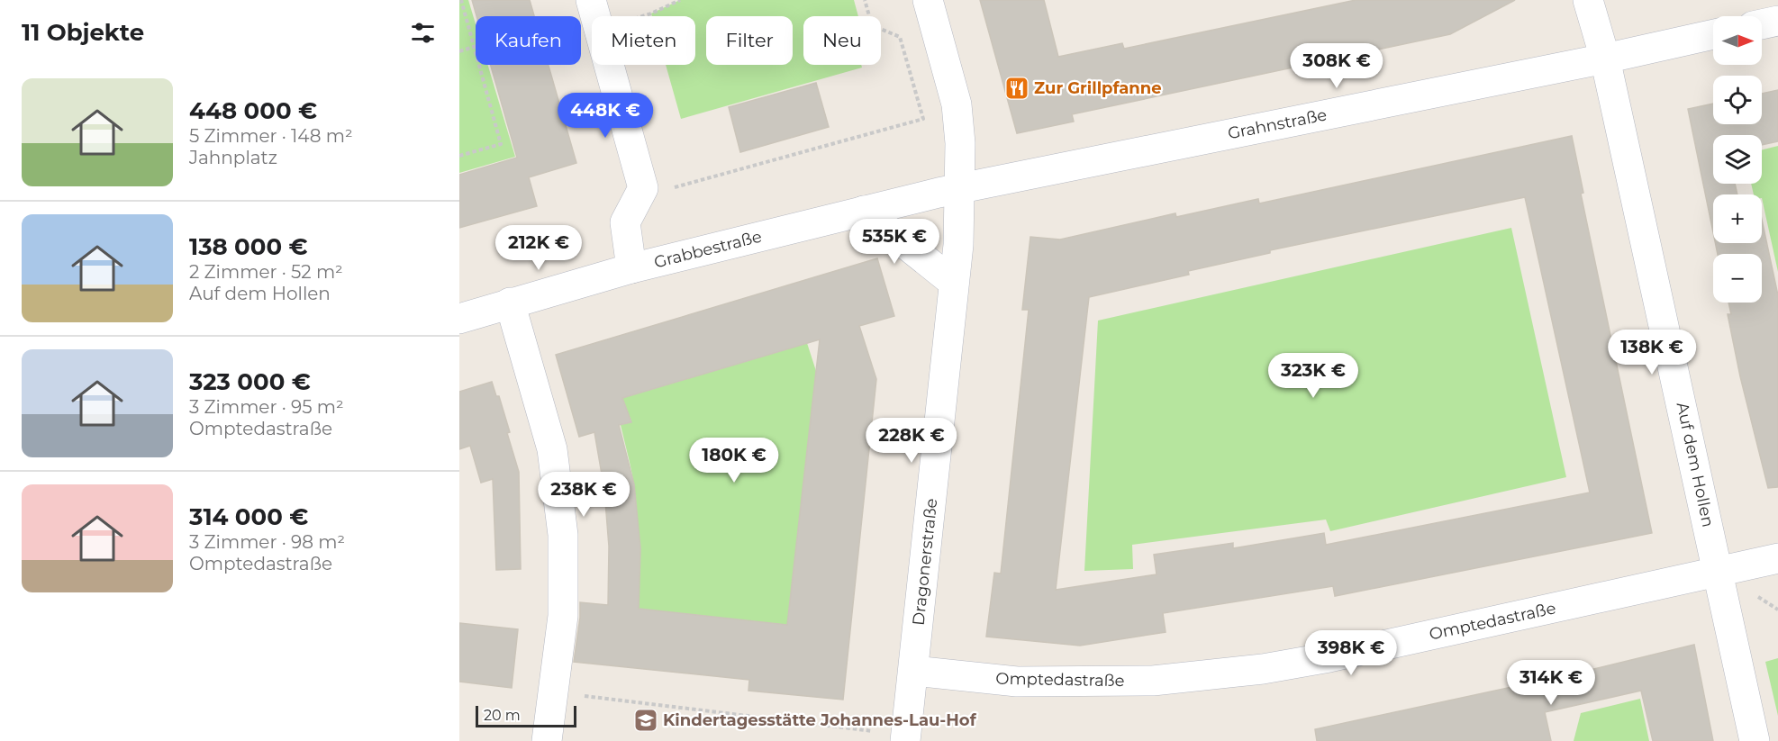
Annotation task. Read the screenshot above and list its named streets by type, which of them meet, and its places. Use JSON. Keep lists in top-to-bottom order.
{
  "streets": {
    "street": [
      "Grahnstraße",
      "Grabbestraße",
      "Auf dem Hollen",
      "Dragonerstraße",
      "Omptedastraße"
    ]
  },
  "crossings": [
    ["Grahnstraße", "Grabbestraße"],
    ["Grahnstraße", "Auf dem Hollen"],
    ["Grahnstraße", "Dragonerstraße"],
    ["Grabbestraße", "Dragonerstraße"],
    ["Auf dem Hollen", "Omptedastraße"],
    ["Dragonerstraße", "Omptedastraße"]
  ],
  "places": {
    "restaurant": ["Zur Grillpfanne"],
    "school or university": ["Kindertagesstätte Johannes-Lau-Hof"]
  },
  "scale_bar": "20 m",
  "north": "right",
  "page": {
    "heading": "11 Objekte",
    "map_buttons": ["+", "−"],
    "chip": [
      "Kaufen",
      "Mieten",
      "Filter",
      "Neu"
    ],
    "price": [
      "308K €",
      "448K €",
      "535K €",
      "212K €",
      "138K €",
      "323K €",
      "228K €",
      "180K €",
      "238K €",
      "398K €",
      "314K €"
    ],
    "list": [
      {
        "name": "448 000 €",
        "note": "5 Zimmer · 148 m² · Jahnplatz"
      },
      {
        "name": "138 000 €",
        "note": "2 Zimmer · 52 m² · Auf dem Hollen"
      },
      {
        "name": "323 000 €",
        "note": "3 Zimmer · 95 m² · Omptedastraße"
      },
      {
        "name": "314 000 €",
        "note": "3 Zimmer · 98 m² · Omptedastraße"
      }
    ],
    "scale": "20 m"
  }
}
